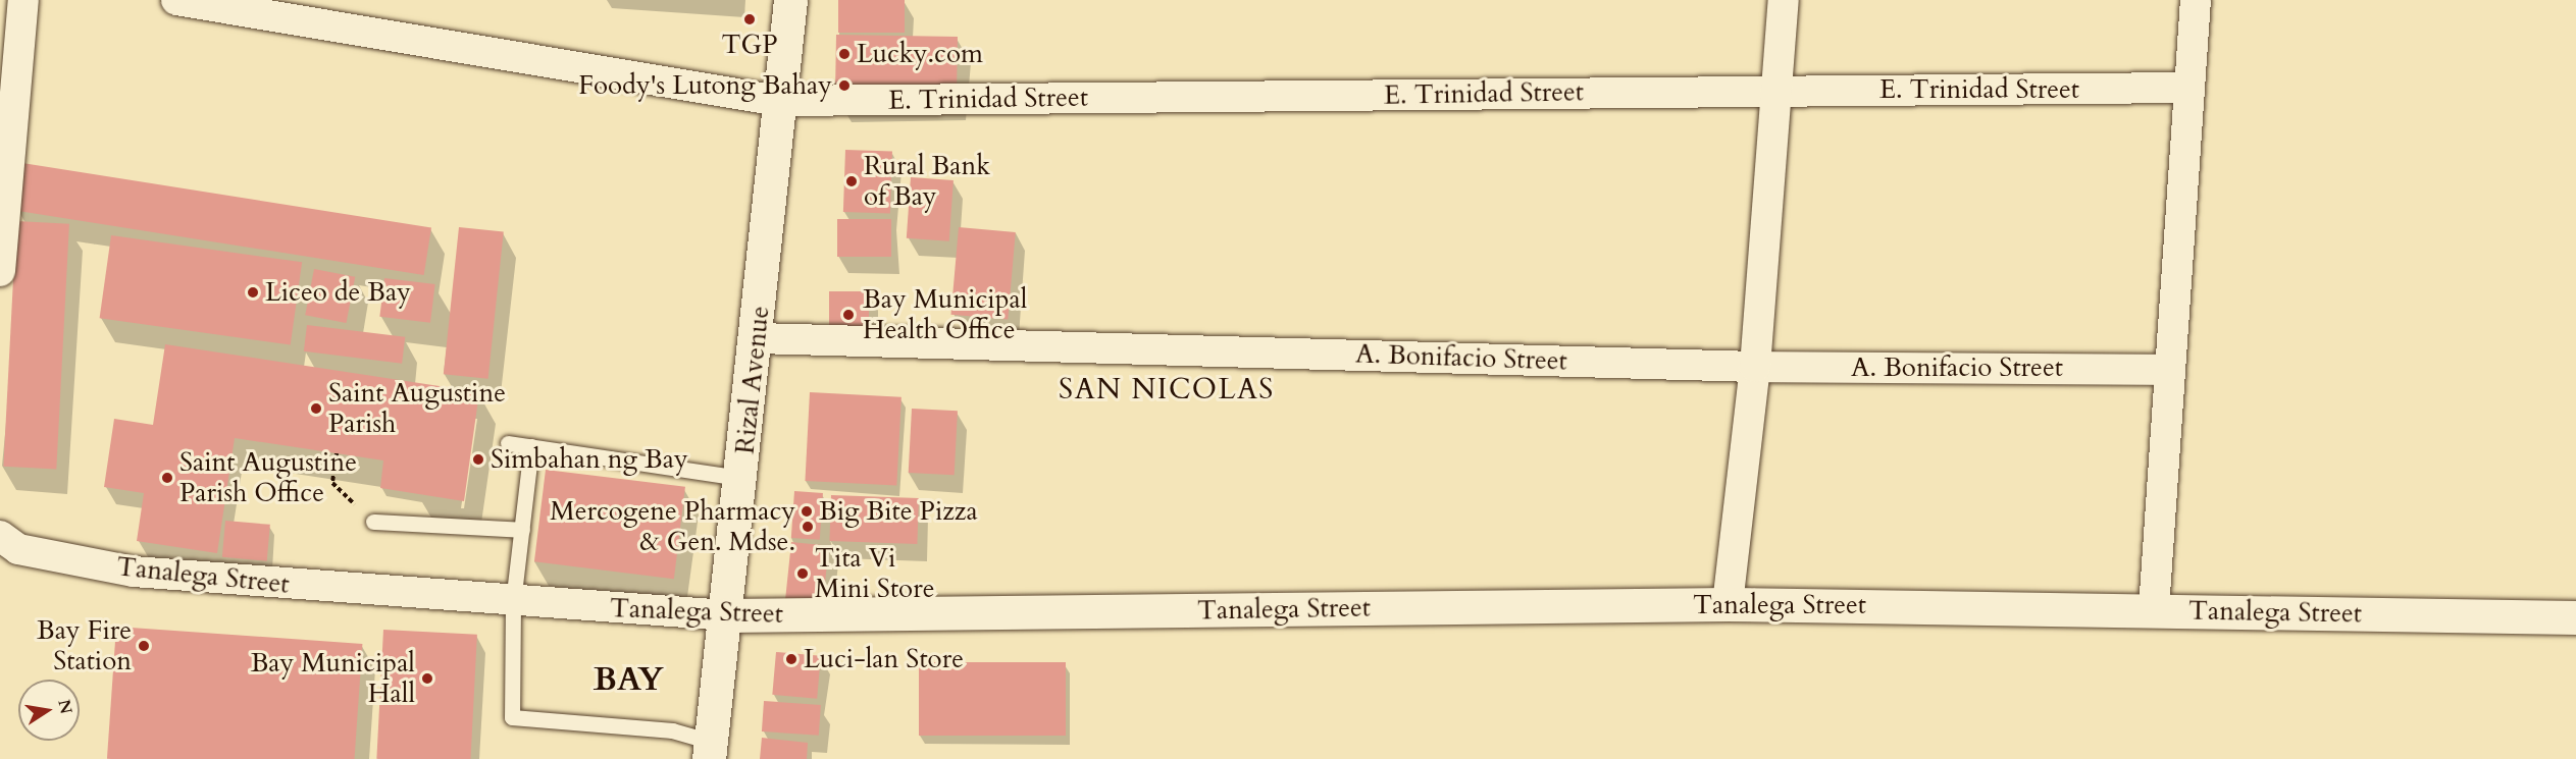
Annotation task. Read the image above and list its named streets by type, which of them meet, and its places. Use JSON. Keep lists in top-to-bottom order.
{
  "streets": {
    "street": [
      "E. Trinidad Street",
      "A. Bonifacio Street",
      "Rizal Avenue",
      "Tanalega Street"
    ]
  },
  "crossings": [
    ["E. Trinidad Street", "Rizal Avenue"],
    ["A. Bonifacio Street", "Rizal Avenue"],
    ["Rizal Avenue", "Tanalega Street"]
  ],
  "districts": ["SAN NICOLAS", "BAY"],
  "places": [
    "TGP",
    "Lucky.com",
    "Foody's Lutong Bahay",
    "Rural Bank of Bay",
    "Liceo de Bay",
    "Bay Municipal Health Office",
    "Saint Augustine Parish",
    "Simbahan ng Bay",
    "Saint Augustine Parish Office",
    "Big Bite Pizza",
    "Mercogene Pharmacy & Gen. Mdse.",
    "Tita Vi Mini Store",
    "Bay Fire Station",
    "Luci-lan Store",
    "Bay Municipal Hall"
  ],
  "north": "right"
}
